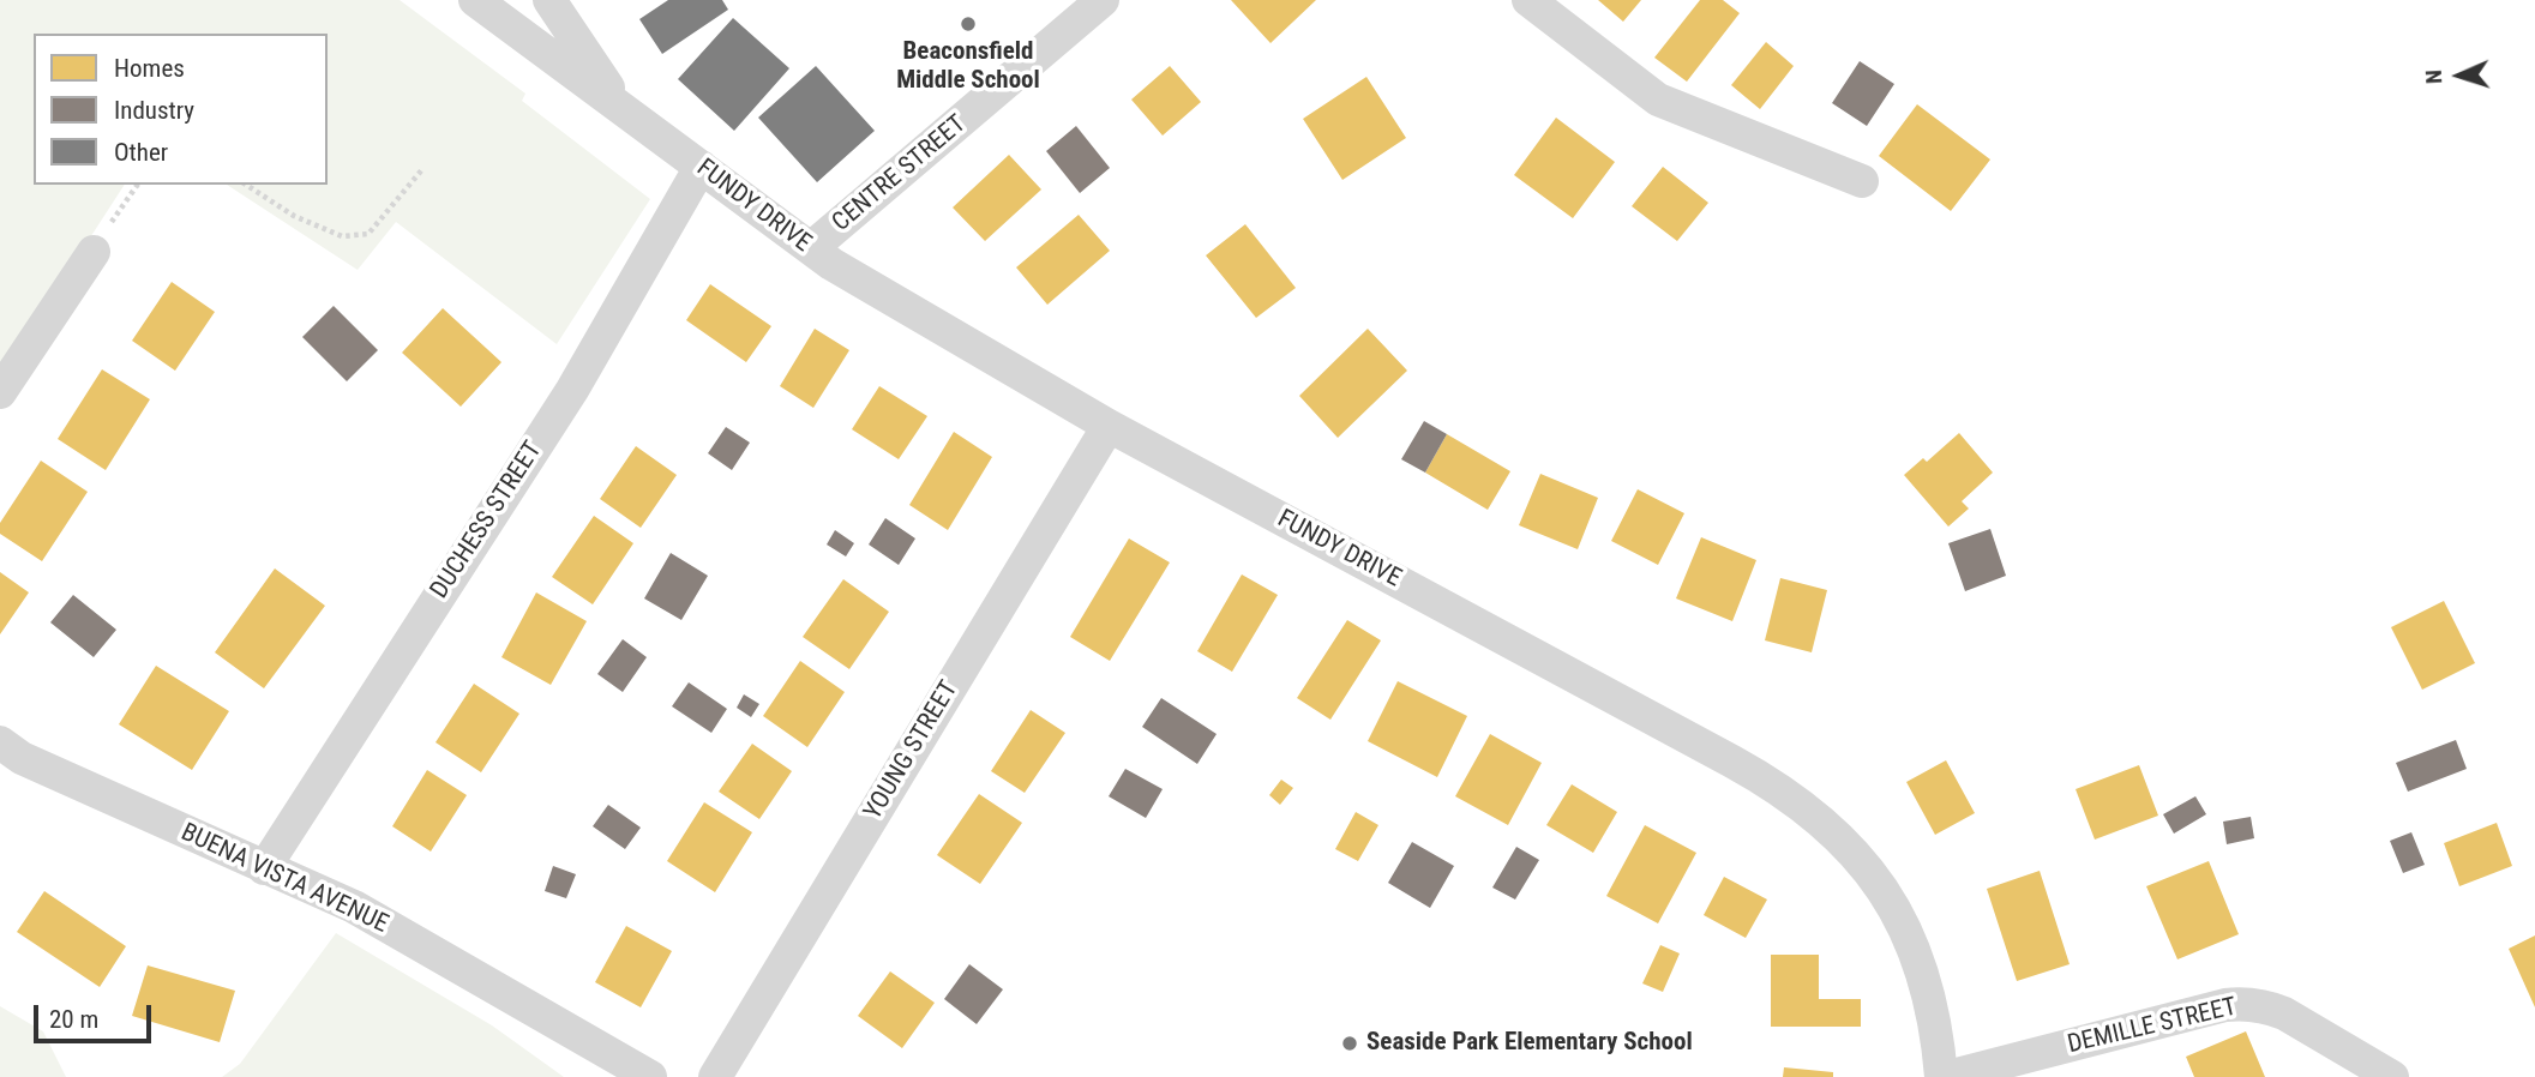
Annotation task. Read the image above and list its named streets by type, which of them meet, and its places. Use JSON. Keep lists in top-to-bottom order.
{
  "streets": {
    "street": [
      "CENTRE STREET",
      "FUNDY DRIVE",
      "DUCHESS STREET",
      "YOUNG STREET",
      "BUENA VISTA AVENUE",
      "DEMILLE STREET"
    ]
  },
  "crossings": [
    ["CENTRE STREET", "FUNDY DRIVE"],
    ["FUNDY DRIVE", "DUCHESS STREET"],
    ["FUNDY DRIVE", "YOUNG STREET"],
    ["FUNDY DRIVE", "DEMILLE STREET"],
    ["DUCHESS STREET", "BUENA VISTA AVENUE"]
  ],
  "places": ["Beaconsfield Middle School", "Seaside Park Elementary School"],
  "legend": ["Homes", "Industry", "Other"],
  "scale_bar": "20 m",
  "north": "left"
}
